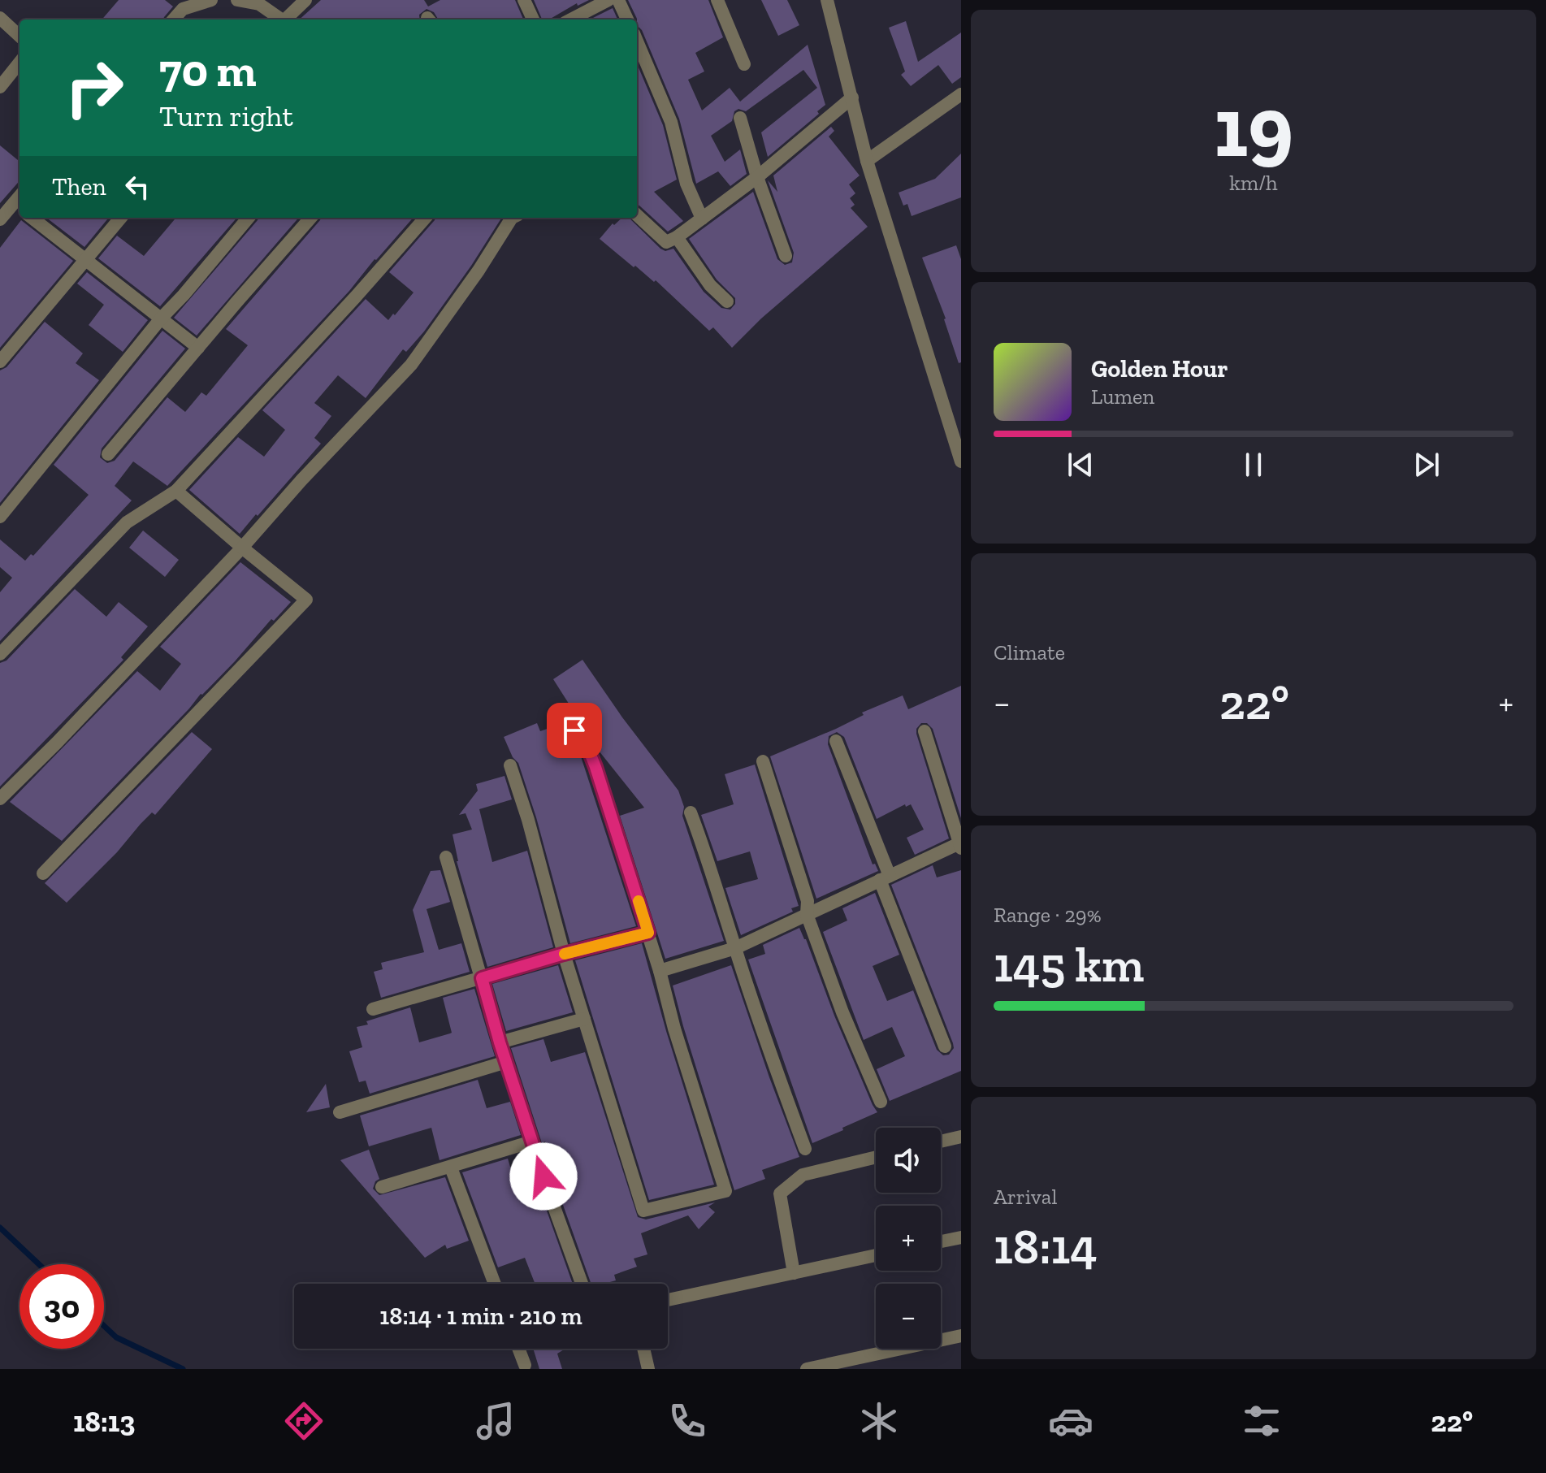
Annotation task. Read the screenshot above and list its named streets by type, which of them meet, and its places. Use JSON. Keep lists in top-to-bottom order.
{
  "page": {
    "tile": [
      ["19", "km/h"],
      "Climate",
      ["Range · 29%", "145 km"],
      ["Arrival", "18:14"]
    ],
    "turn": ["70 m", "Turn right"],
    "then": "Then",
    "song": ["Golden Hour", "Lumen"],
    "heat": ["−", "22°", "+"],
    "map_buttons": ["+", "−"],
    "limit": "30",
    "trip": "18:14 · 1 min · 210 m",
    "tabs": ["18:13", "22°"]
  }
}
